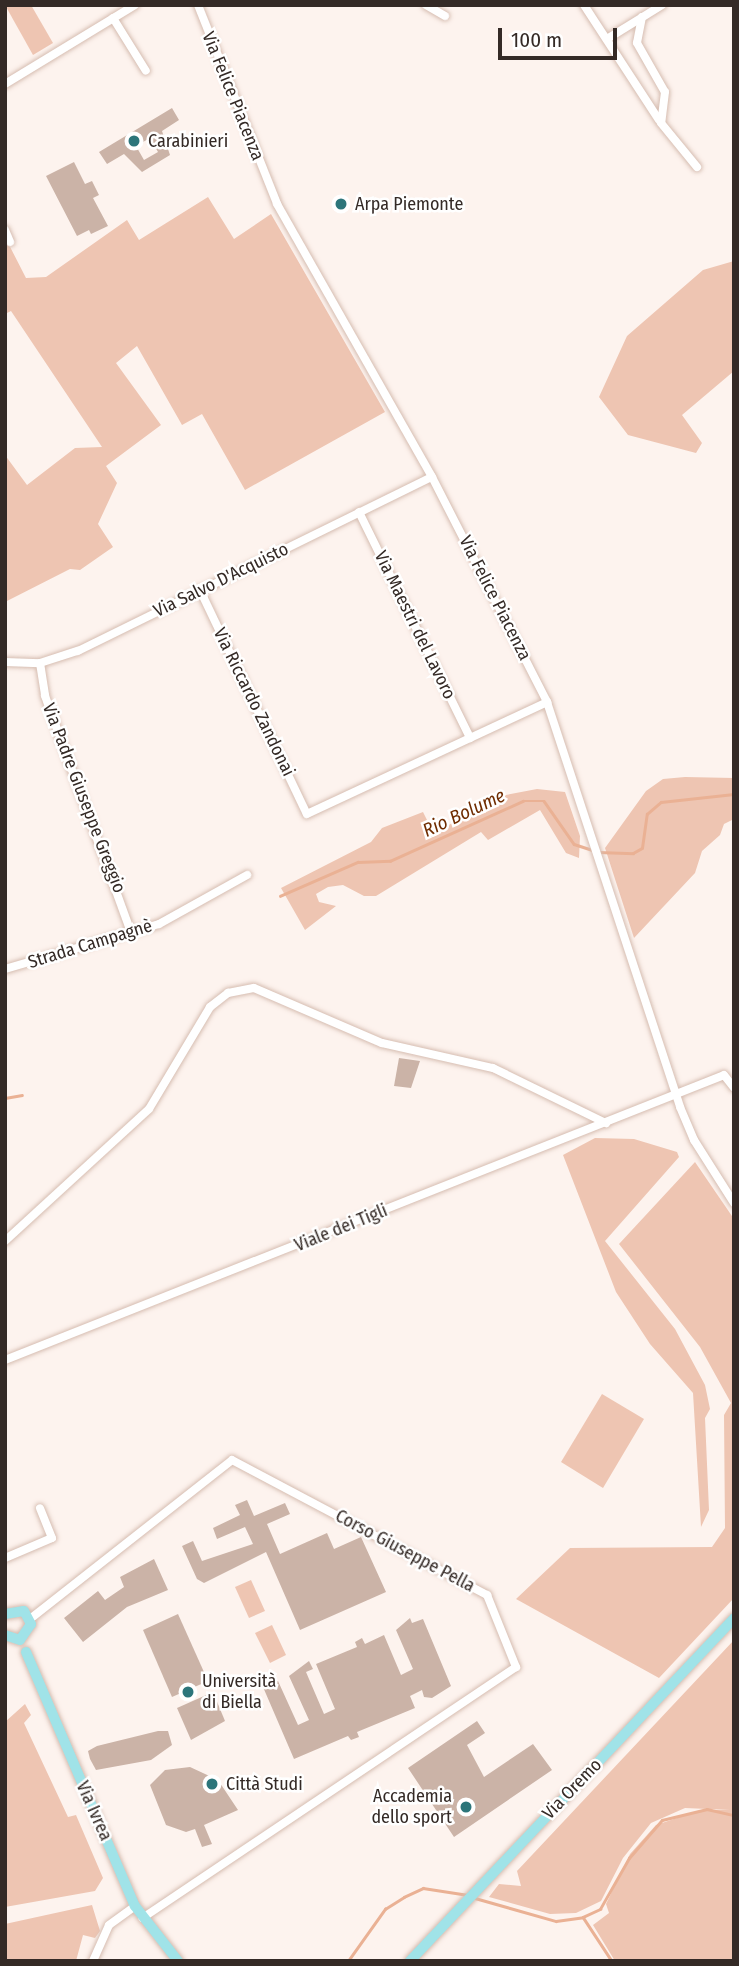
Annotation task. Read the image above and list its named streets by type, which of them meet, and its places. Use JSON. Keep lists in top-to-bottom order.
{
  "streets": {
    "main road": ["Via Oremo", "Via Ivrea"],
    "street": [
      "Via Felice Piacenza",
      "Via Salvo D'Acquisto",
      "Via Maestri del Lavoro",
      "Via Riccardo Zandonai",
      "Via Padre Giuseppe Greggio",
      "Strada Campagnè",
      "Viale dei Tigli",
      "Corso Giuseppe Pella"
    ]
  },
  "crossings": [
    ["Via Felice Piacenza", "Via Salvo D'Acquisto"],
    ["Via Felice Piacenza", "Viale dei Tigli"],
    ["Via Salvo D'Acquisto", "Via Maestri del Lavoro"],
    ["Via Salvo D'Acquisto", "Via Riccardo Zandonai"],
    ["Via Salvo D'Acquisto", "Via Padre Giuseppe Greggio"],
    ["Via Maestri del Lavoro", "Via Riccardo Zandonai"],
    ["Via Padre Giuseppe Greggio", "Strada Campagnè"],
    ["Corso Giuseppe Pella", "Via Ivrea"]
  ],
  "water": ["Rio Bolume"],
  "places": [
    "Carabinieri",
    "Arpa Piemonte",
    "Università di Biella",
    "Città Studi",
    "Accademia dello sport"
  ],
  "scale_bar": "100 m"
}
